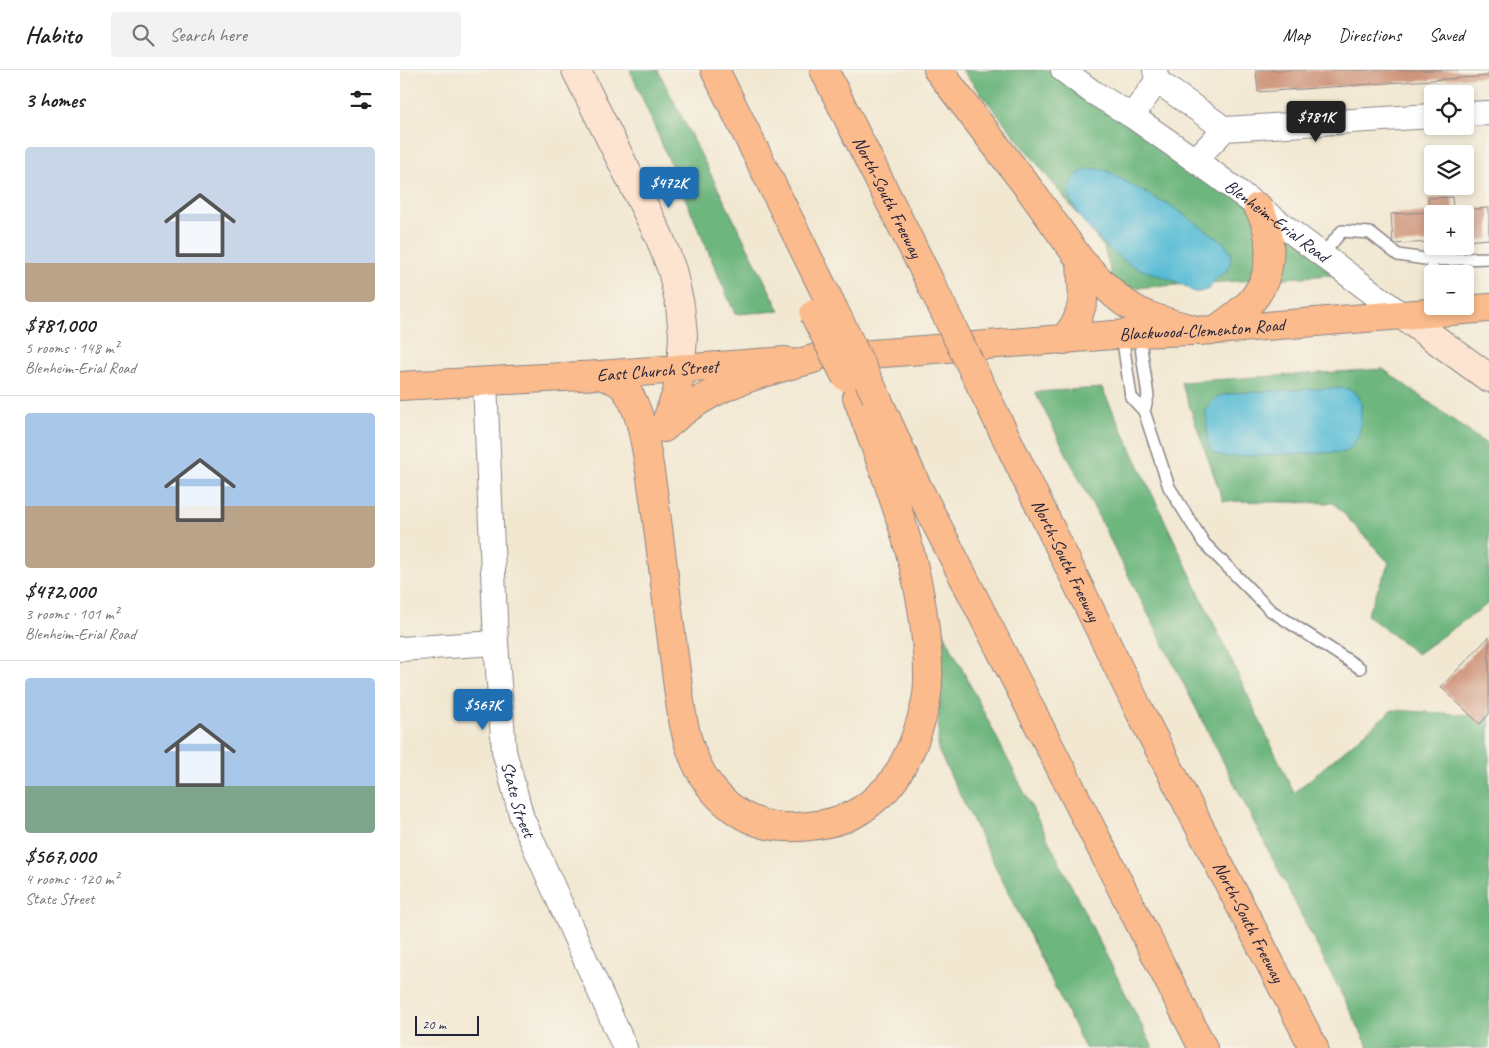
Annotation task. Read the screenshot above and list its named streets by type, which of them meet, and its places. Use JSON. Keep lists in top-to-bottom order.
{
  "streets": {
    "main road": [
      "North-South Freeway",
      "Blenheim-Erial Road",
      "Blackwood-Clementon Road",
      "East Church Street"
    ],
    "street": ["State Street"]
  },
  "crossings": [
    ["Blenheim-Erial Road", "Blackwood-Clementon Road"],
    ["Blackwood-Clementon Road", "East Church Street"],
    ["East Church Street", "State Street"]
  ],
  "scale_bar": "20 m",
  "page": {
    "header": "Habito",
    "search": "Search here",
    "nav": ["Map", "Directions", "Saved"],
    "heading": "3 homes",
    "map_buttons": ["+", "−"],
    "price": ["$781K", "$472K", "$567K"],
    "list": [
      {
        "name": "$781,000",
        "note": "5 rooms · 148 m² · Blenheim-Erial Road"
      },
      {
        "name": "$472,000",
        "note": "3 rooms · 101 m² · Blenheim-Erial Road"
      },
      {
        "name": "$567,000",
        "note": "4 rooms · 120 m² · State Street"
      }
    ],
    "scale": "20 m"
  }
}
